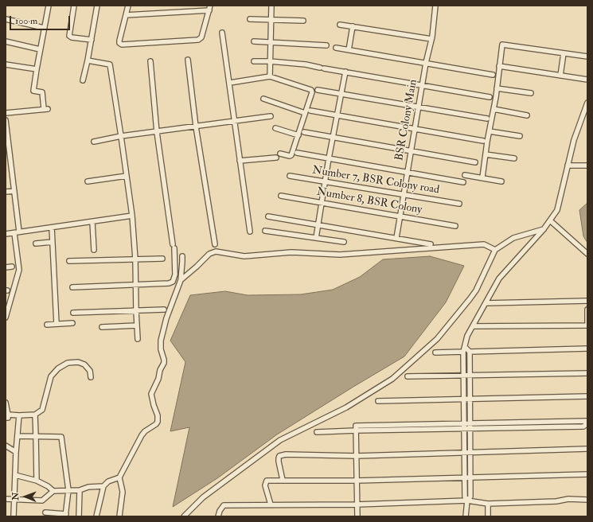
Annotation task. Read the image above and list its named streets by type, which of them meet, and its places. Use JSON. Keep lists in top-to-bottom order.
{
  "streets": {
    "street": ["BSR Colony Main", "Number 7, BSR Colony road", "Number 8, BSR Colony"]
  },
  "crossings": [
    ["BSR Colony Main", "Number 7, BSR Colony road"],
    ["BSR Colony Main", "Number 8, BSR Colony"]
  ],
  "scale_bar": "100 m",
  "north": "left"
}
